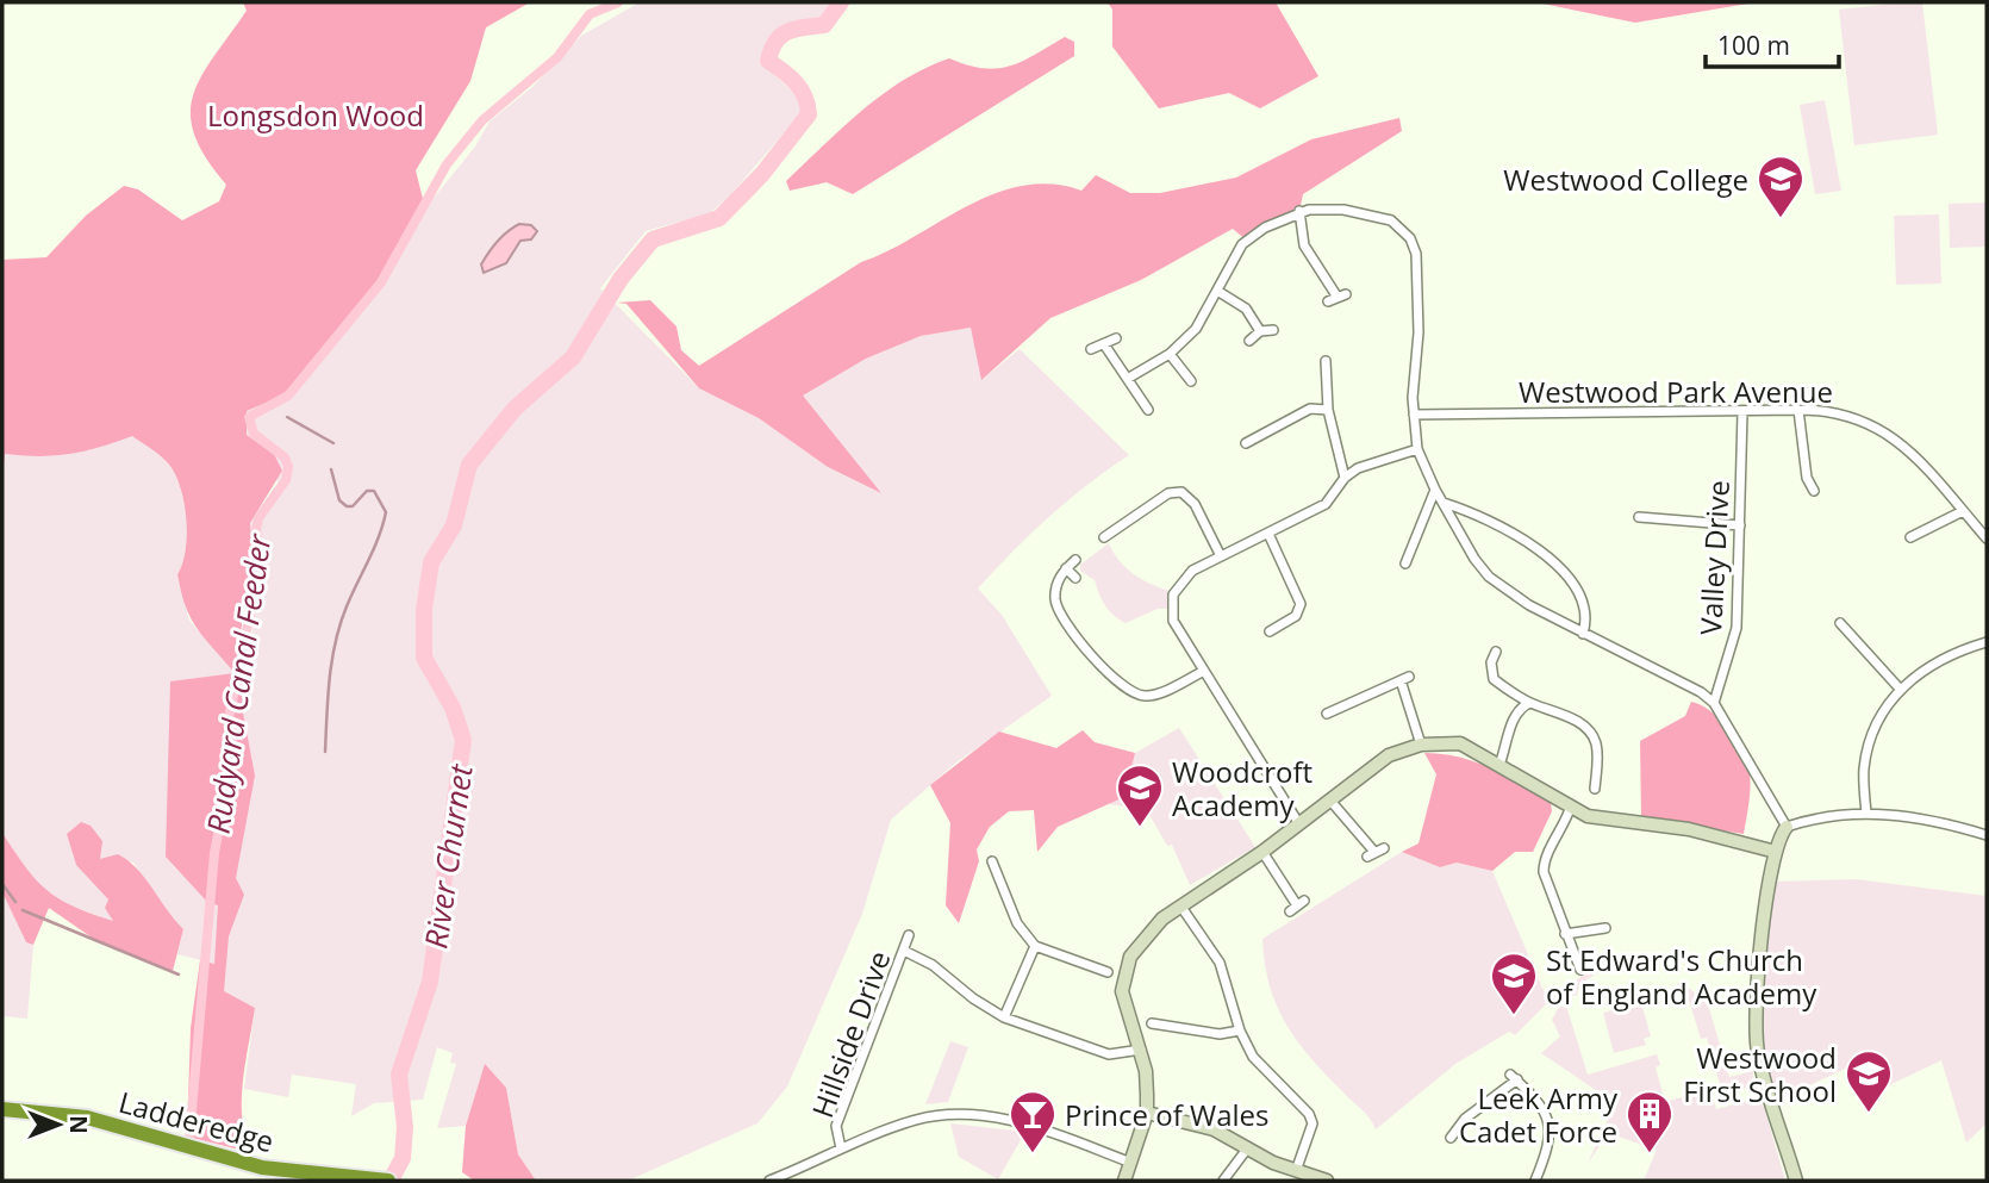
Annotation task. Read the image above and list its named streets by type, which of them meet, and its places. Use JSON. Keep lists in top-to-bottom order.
{
  "streets": {
    "highway": ["Ladderedge"],
    "street": ["Westwood Park Avenue", "Valley Drive", "Hillside Drive"]
  },
  "crossings": [
    ["Westwood Park Avenue", "Valley Drive"]
  ],
  "water": ["Rudyard Canal Feeder", "River Churnet"],
  "parks": ["Longsdon Wood"],
  "places": {
    "school or university": [
      "Westwood College",
      "Woodcroft Academy",
      "St Edward's Church of England Academy",
      "Westwood First School"
    ],
    "bar": ["Prince of Wales"],
    "building": ["Leek Army Cadet Force"]
  },
  "scale_bar": "100 m",
  "north": "right"
}
